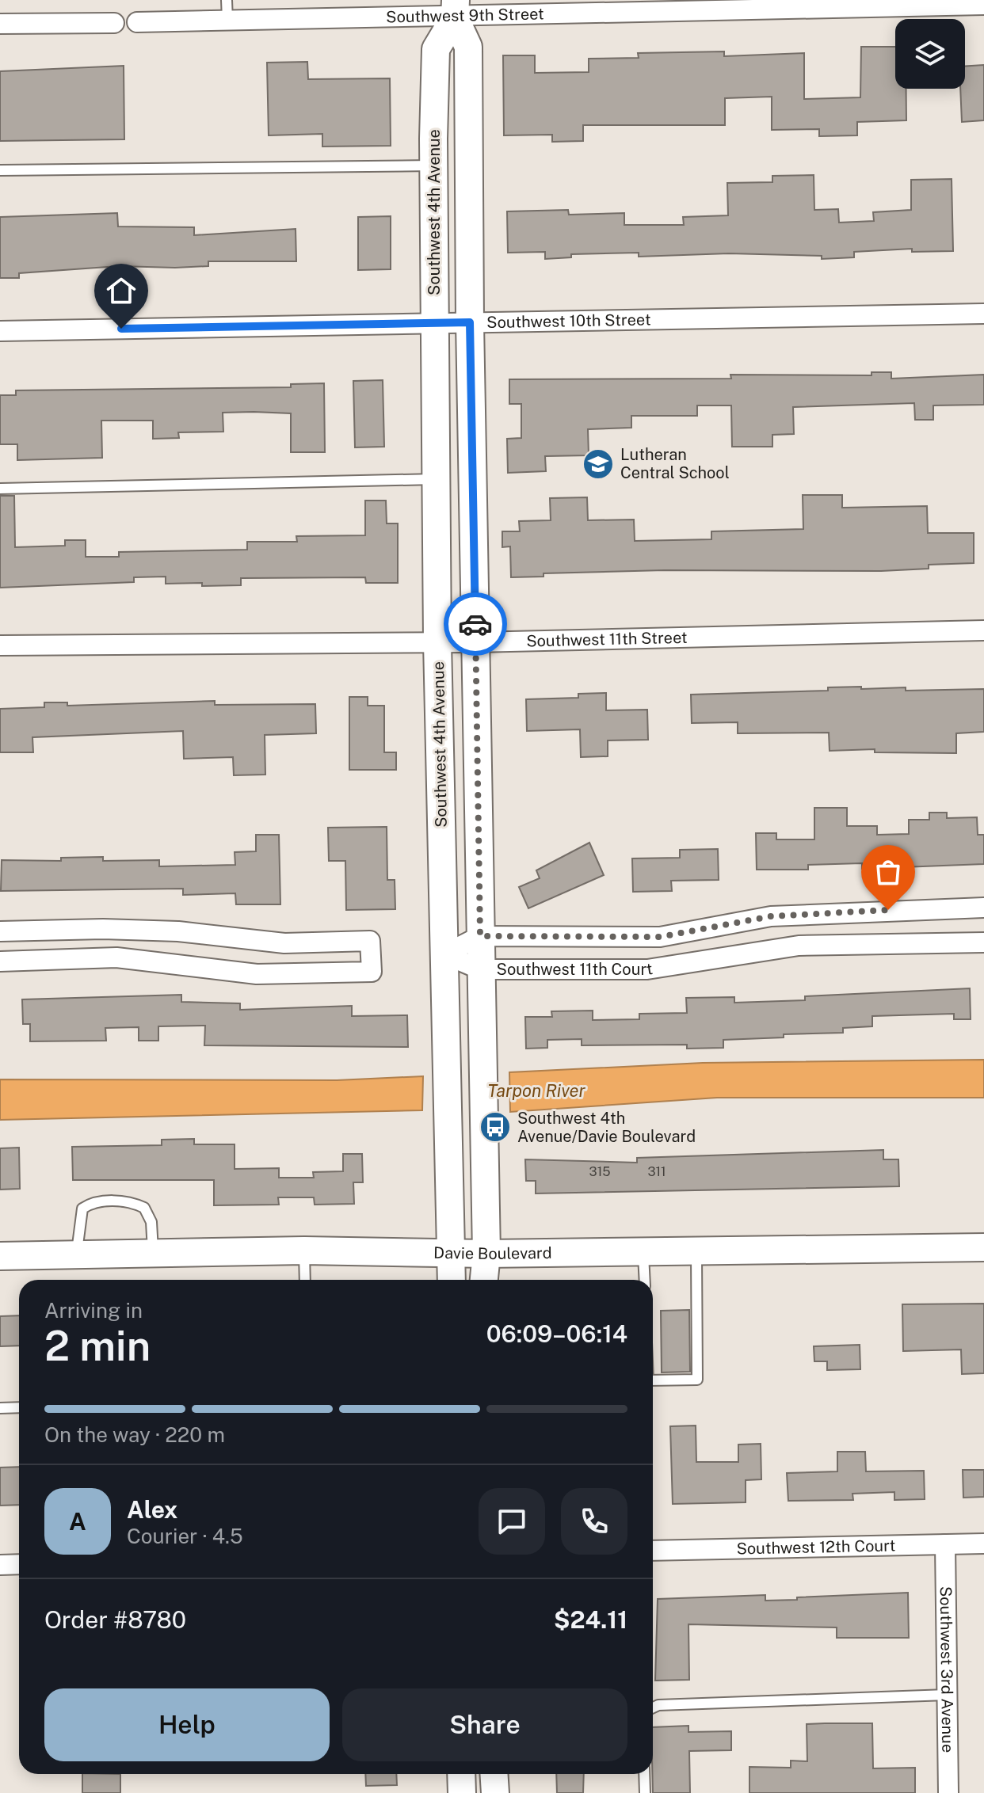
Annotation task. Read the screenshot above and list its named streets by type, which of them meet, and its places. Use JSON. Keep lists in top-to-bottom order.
{
  "streets": {
    "main road": ["Southwest 4th Avenue", "Davie Boulevard"],
    "street": [
      "Southwest 9th Street",
      "Southwest 10th Street",
      "Southwest 11th Street",
      "Southwest 11th Court",
      "Southwest 12th Court",
      "Southwest 3rd Avenue"
    ]
  },
  "crossings": [
    ["Southwest 9th Street", "Southwest 4th Avenue"],
    ["Southwest 4th Avenue", "Southwest 10th Street"],
    ["Southwest 4th Avenue", "Southwest 11th Street"],
    ["Southwest 4th Avenue", "Southwest 11th Court"],
    ["Southwest 4th Avenue", "Davie Boulevard"],
    ["Southwest 12th Court", "Southwest 3rd Avenue"]
  ],
  "water": ["Tarpon River"],
  "places": {
    "school or university": ["Lutheran Central School"],
    "bus stop": ["Southwest 4th Avenue/Davie Boulevard"]
  },
  "house_numbers": ["315", "311"],
  "page": {
    "heading": ["2 min", "Arriving in", "06:09–06:14"],
    "panel": [
      "Alex",
      "Courier · 4.5",
      "Order #8780",
      "$24.11"
    ],
    "bar": "On the way · 220 m",
    "round": "A",
    "buttons": ["Help", "Share"]
  }
}
